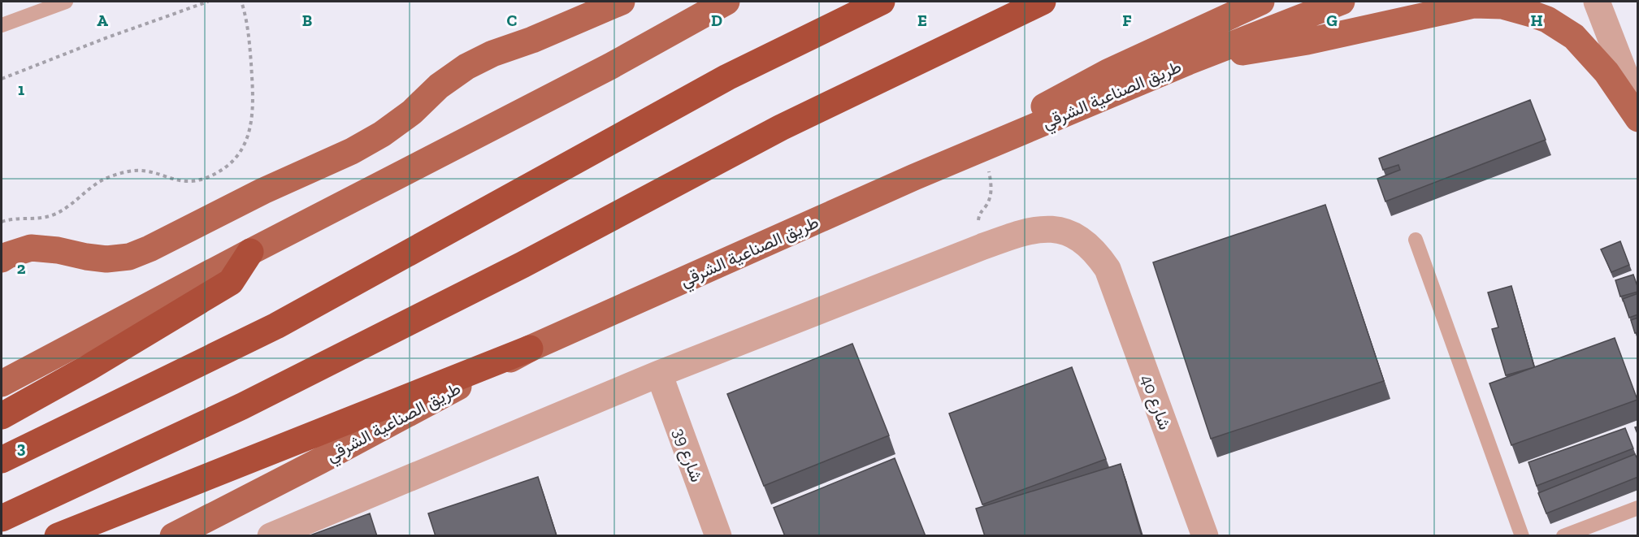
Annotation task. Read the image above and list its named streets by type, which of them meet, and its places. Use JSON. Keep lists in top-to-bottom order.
{
  "streets": {
    "main road": ["طريق الصناعية الشرقي"],
    "street": ["شارع 40", "شارع 39"]
  },
  "grid": {
    "columns": [
      "A",
      "B",
      "C",
      "D",
      "E",
      "F",
      "G",
      "H"
    ],
    "rows": ["1", "2", "3"]
  }
}
